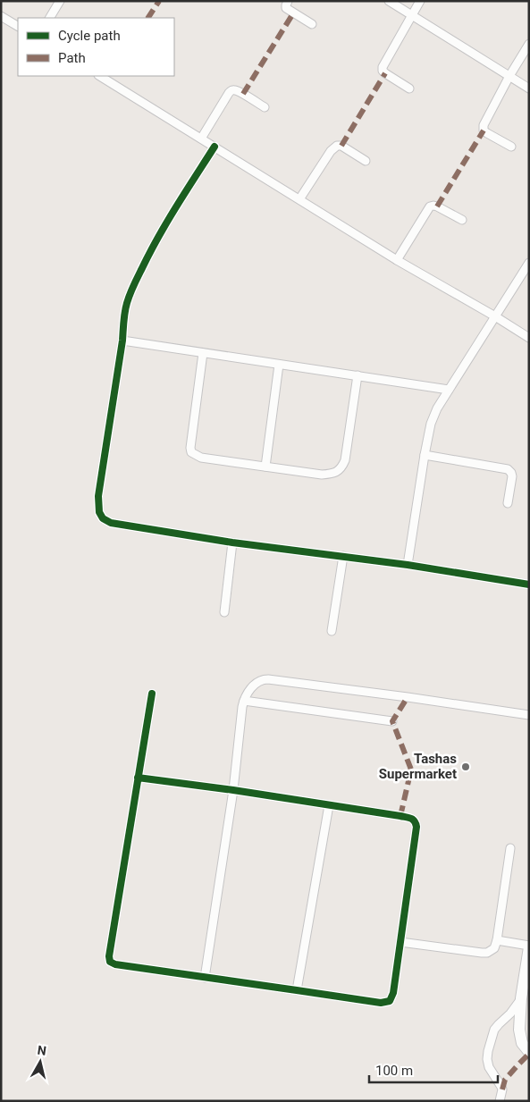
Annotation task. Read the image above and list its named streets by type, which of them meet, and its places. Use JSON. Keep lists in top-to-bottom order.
{
  "places": ["Tashas Supermarket"],
  "legend": ["Cycle path", "Path"],
  "scale_bar": "100 m",
  "north": "top"
}
